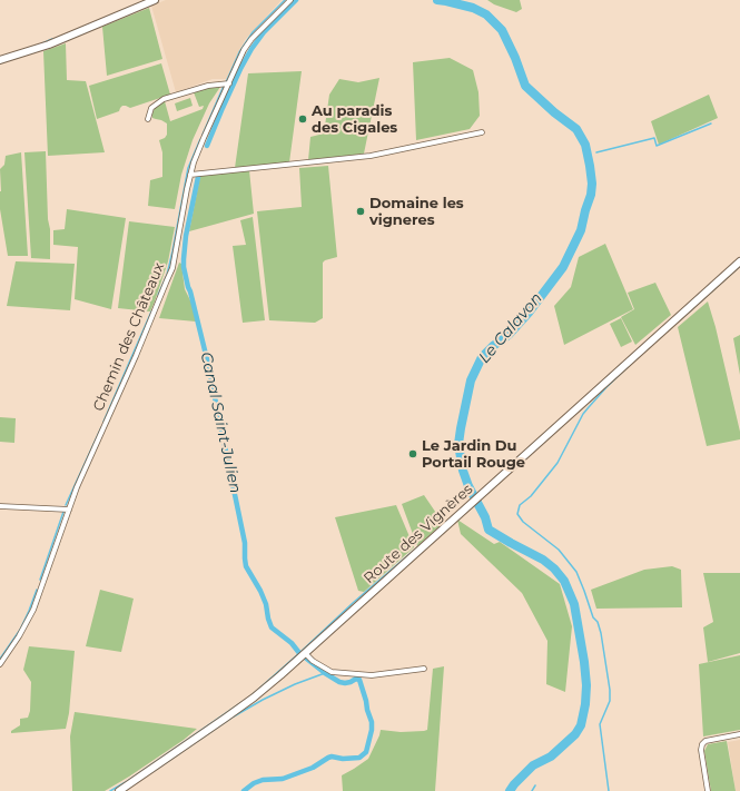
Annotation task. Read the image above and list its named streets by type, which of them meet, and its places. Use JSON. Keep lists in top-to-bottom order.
{
  "streets": {
    "street": ["Chemin des Châteaux", "Route des Vignères"]
  },
  "water": ["Le Calavon", "Canal Saint-Julien"],
  "places": ["Au paradis des Cigales", "Domaine les vigneres", "Le Jardin Du Portail Rouge"]
}
